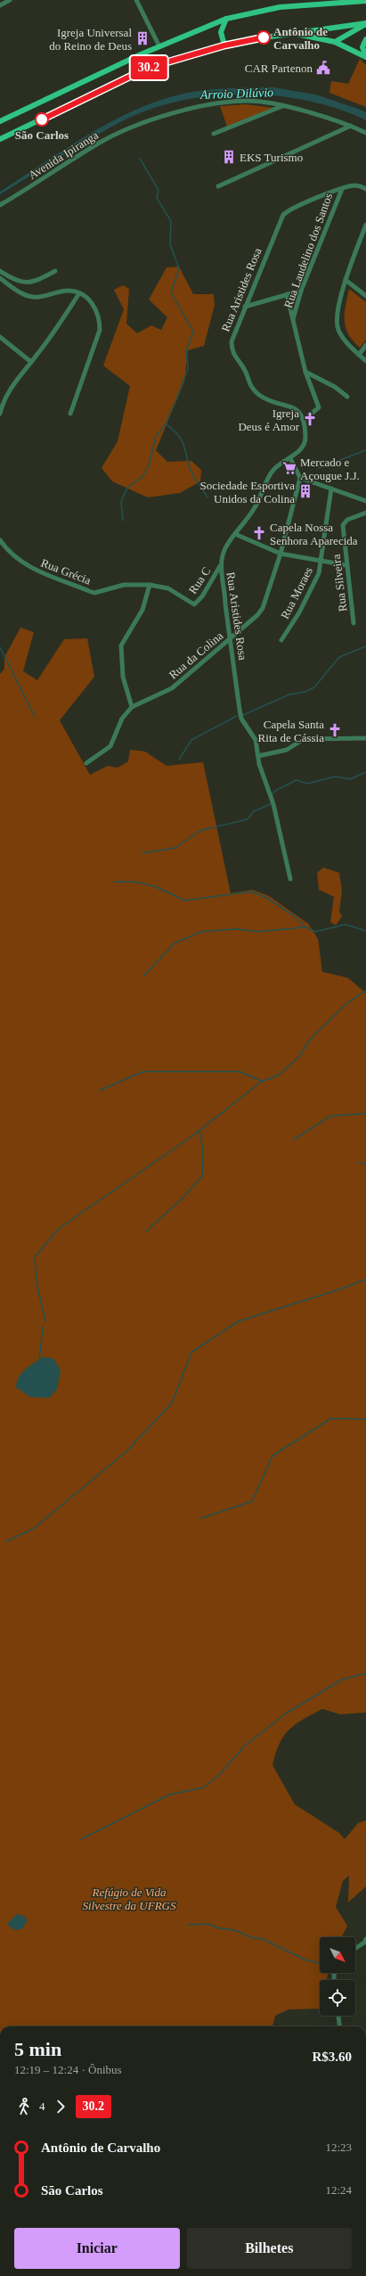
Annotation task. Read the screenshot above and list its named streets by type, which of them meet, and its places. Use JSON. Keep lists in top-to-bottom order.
{
  "streets": {
    "street": [
      "Avenida Ipiranga",
      "Rua Laudelino dos Santos",
      "Rua Aristides Rosa",
      "Rua Grécia",
      "Rua C",
      "Rua Silveira",
      "Rua Moraes",
      "Rua da Colina"
    ]
  },
  "crossings": [
    ["Rua Laudelino dos Santos", "Rua Aristides Rosa"],
    ["Rua Aristides Rosa", "Rua C"],
    ["Rua Aristides Rosa", "Rua da Colina"],
    ["Rua Grécia", "Rua C"]
  ],
  "water": ["Arroio Dilúvio"],
  "parks": ["Refúgio de Vida Silvestre da UFRGS"],
  "places": {
    "other": ["Antônio de Carvalho", "São Carlos"],
    "building": ["Igreja Universal do Reino de Deus", "EKS Turismo", "Sociedade Esportiva Unidos da Colina"],
    "public building": ["CAR Partenon"],
    "church": ["Igreja Deus é Amor", "Capela Nossa Senhora Aparecida", "Capela Santa Rita de Cássia"],
    "supermarket": ["Mercado e Açougue J.J."]
  },
  "lines": ["bus line 30.2"],
  "north": "bottom right",
  "page": {
    "on_map": "30.2",
    "heading": ["5 min", "12:19 – 12:24 · Ônibus", "R$3.60"],
    "legs": ["4", "30.2"],
    "list": [
      {
        "name": "Antônio de Carvalho",
        "value": "12:23"
      },
      {
        "name": "São Carlos",
        "value": "12:24"
      }
    ],
    "buttons": ["Iniciar", "Bilhetes"]
  }
}
